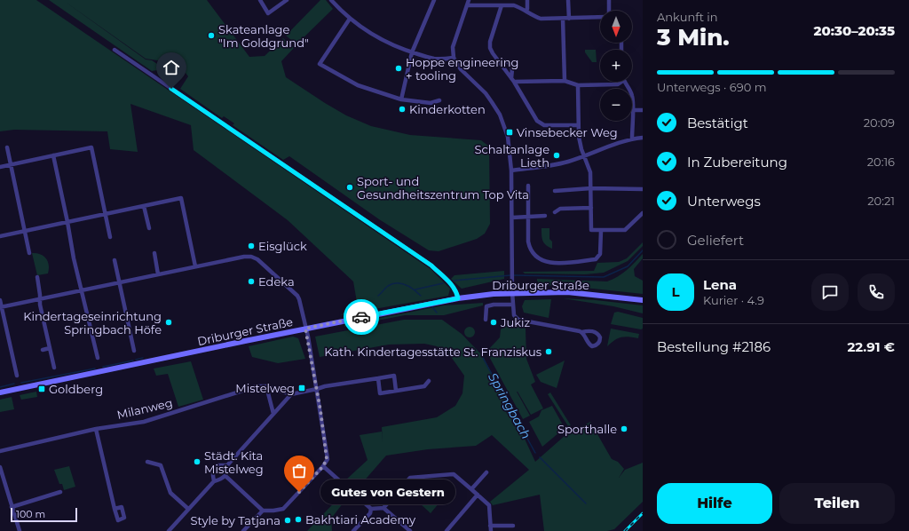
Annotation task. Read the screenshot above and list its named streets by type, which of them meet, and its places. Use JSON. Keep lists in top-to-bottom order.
{
  "streets": {
    "main road": ["Driburger Straße"],
    "street": ["Milanweg"]
  },
  "water": ["Springbach"],
  "places": {
    "other": [
      "Skateanlage \"Im Goldgrund\"",
      "Hoppe engineering + tooling",
      "Kinderkotten",
      "Schaltanlage Lieth",
      "Sport- und Gesundheitszentrum Top Vita",
      "Eisglück",
      "Edeka",
      "Kindertageseinrichtung Springbach Höfe",
      "Jukiz",
      "Kath. Kindertagesstätte St. Franziskus",
      "Sporthalle",
      "Städt. Kita Mistelweg",
      "Gutes von Gestern",
      "Bakhtiari Academy",
      "Style by Tatjana"
    ],
    "transit": ["Vinsebecker Weg", "Mistelweg", "Goldberg"]
  },
  "scale_bar": "100 m",
  "north": "bottom",
  "page": {
    "heading": ["3 Min.", "Ankunft in", "20:30–20:35"],
    "panel": [
      "Lena",
      "Kurier · 4.9",
      "Bestellung #2186",
      "22.91 €"
    ],
    "map_buttons": ["+", "−"],
    "bar": "Unterwegs · 690 m",
    "list": [
      ["Bestätigt", "20:09"],
      ["In Zubereitung", "20:16"],
      ["Unterwegs", "20:21"],
      "Geliefert"
    ],
    "round": "L",
    "buttons": ["Hilfe", "Teilen"],
    "bubble": "Gutes von Gestern",
    "scale": "100 m"
  }
}
